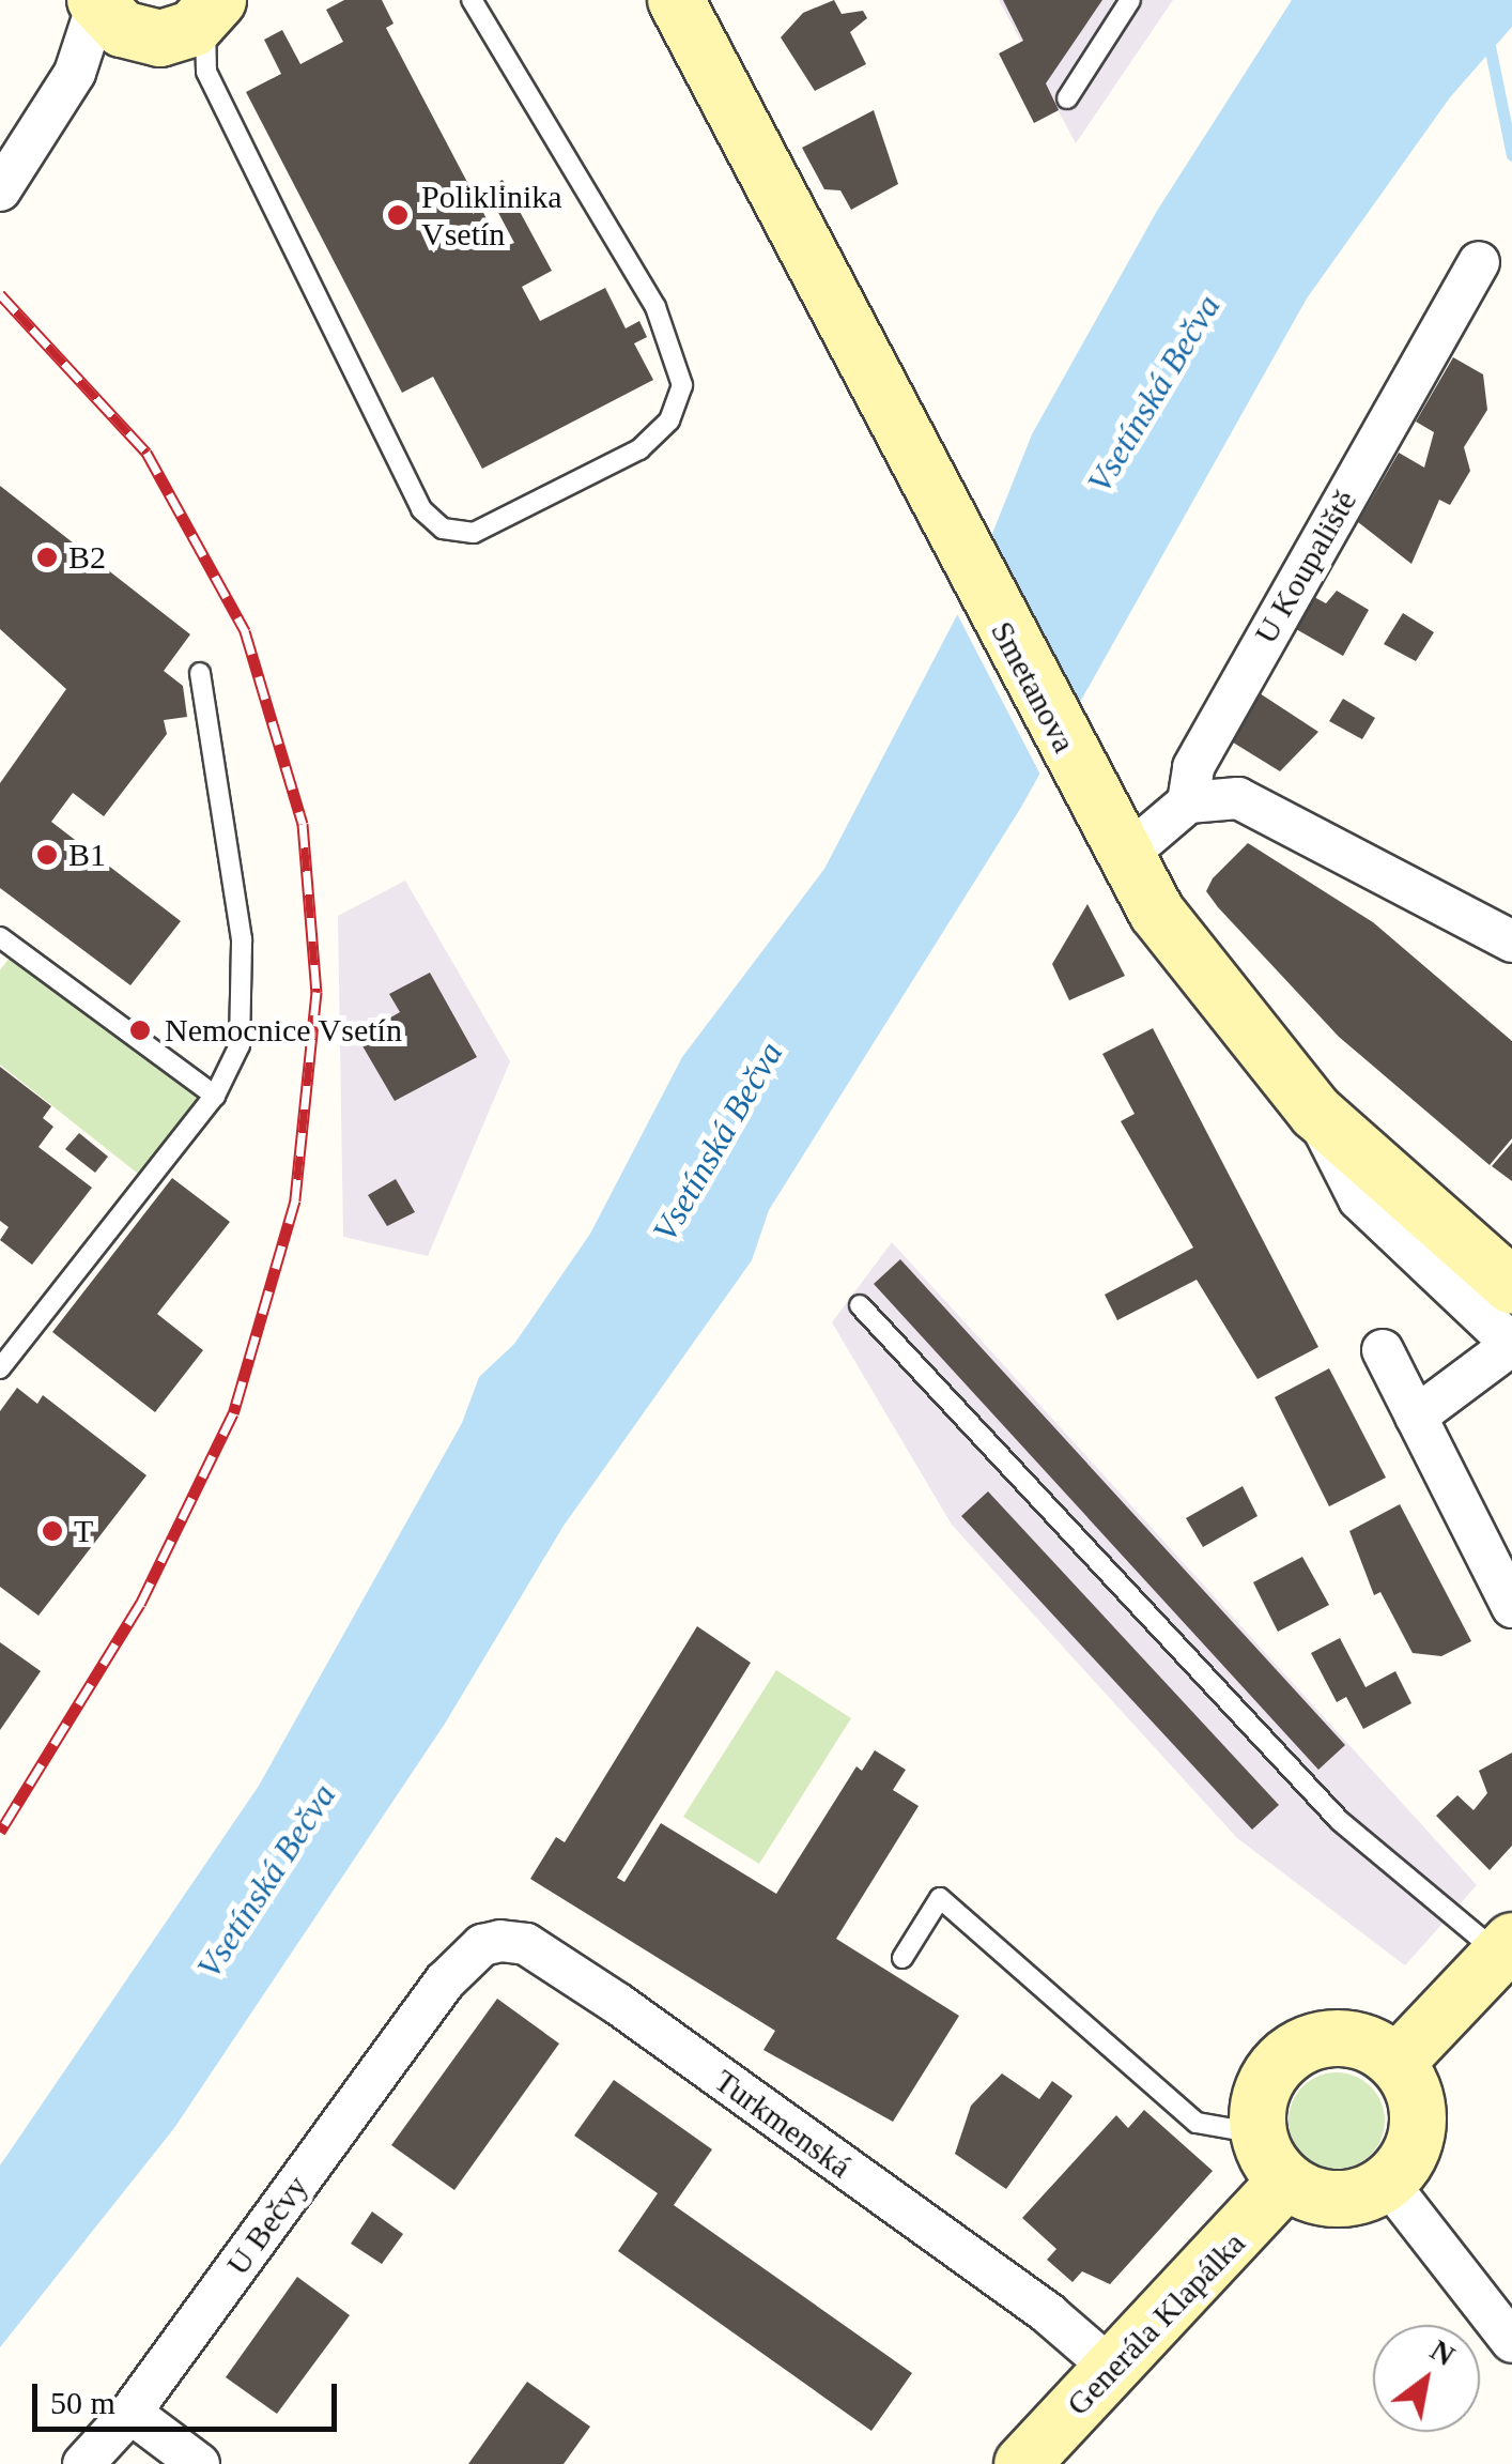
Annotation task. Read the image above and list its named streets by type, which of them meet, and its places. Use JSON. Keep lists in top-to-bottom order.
{
  "streets": {
    "street": [
      "U Koupaliště",
      "Smetanova",
      "Turkmenská",
      "U Bečvy",
      "Generála Klapálka"
    ]
  },
  "crossings": [
    ["Turkmenská", "U Bečvy"],
    ["Turkmenská", "Generála Klapálka"]
  ],
  "water": ["Vsetínská Bečva"],
  "places": [
    "Poliklinika Vsetín",
    "B2",
    "B1",
    "Nemocnice Vsetín",
    "T"
  ],
  "scale_bar": "50 m",
  "north": "top right"
}
